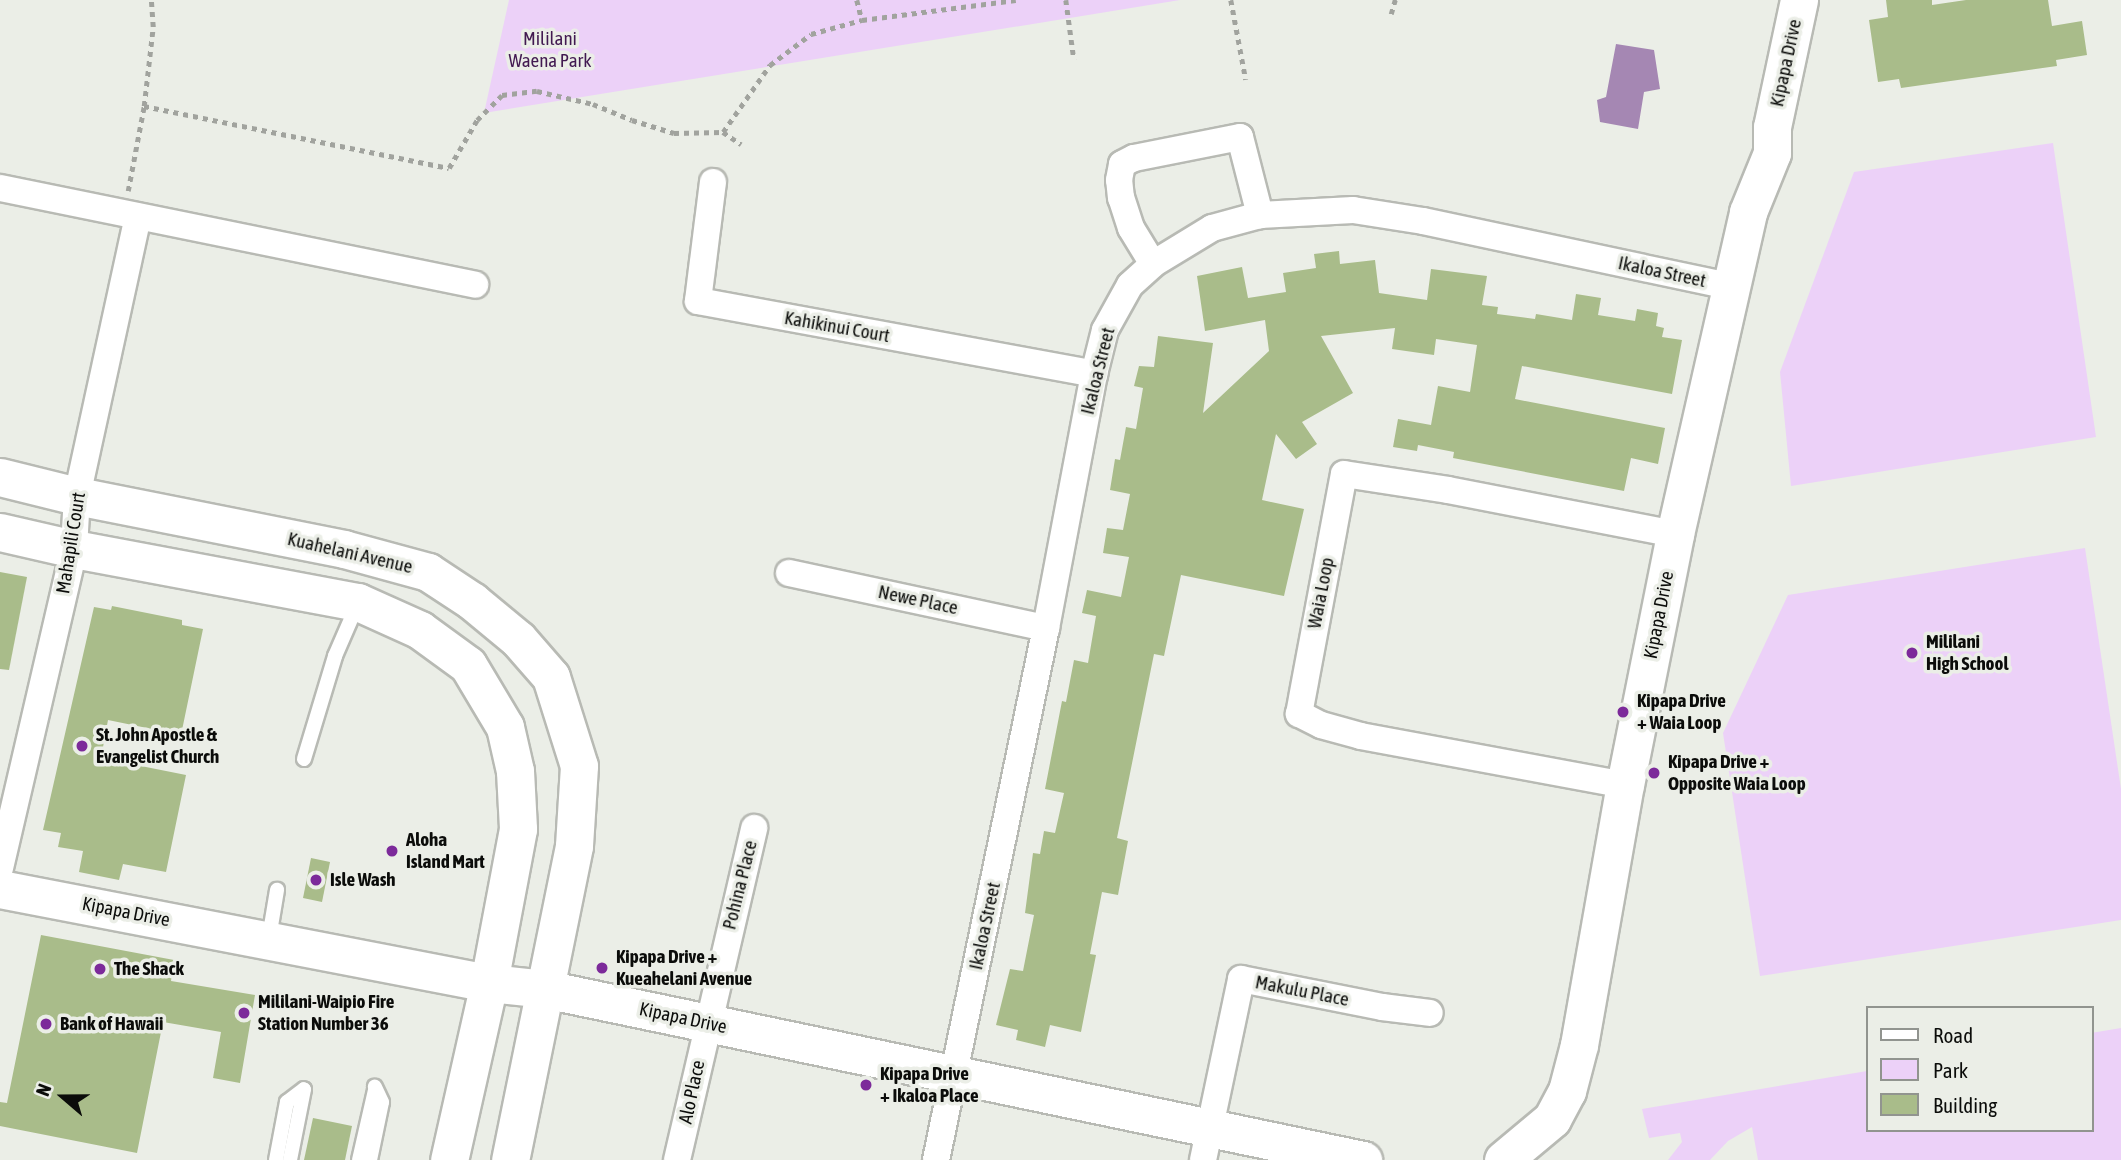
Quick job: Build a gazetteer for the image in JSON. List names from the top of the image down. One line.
{"streets":{"street":["Kipapa Drive","Ikaloa Street","Kahikinui Court","Mahapili Court","Kuahelani Avenue","Waia Loop","Newe Place","Pohina Place","Makulu Place","Alo Place"]},"crossings":[["Kipapa Drive","Ikaloa Street"],["Kipapa Drive","Kuahelani Avenue"],["Kipapa Drive","Waia Loop"],["Kipapa Drive","Pohina Place"],["Kipapa Drive","Makulu Place"],["Kipapa Drive","Alo Place"],["Ikaloa Street","Kahikinui Court"],["Ikaloa Street","Newe Place"],["Mahapili Court","Kuahelani Avenue"],["Pohina Place","Alo Place"]],"parks":["Mililani Waena Park"],"places":["Mililani High School","Kipapa Drive + Waia Loop","St. John Apostle & Evangelist Church","Kipapa Drive + Opposite Waia Loop","Aloha Island Mart","Isle Wash","Kipapa Drive + Kueahelani Avenue","The Shack","Mililani-Waipio Fire Station Number 36","Bank of Hawaii","Kipapa Drive + Ikaloa Place"],"legend":["Road","Park","Building"],"north":"left"}
